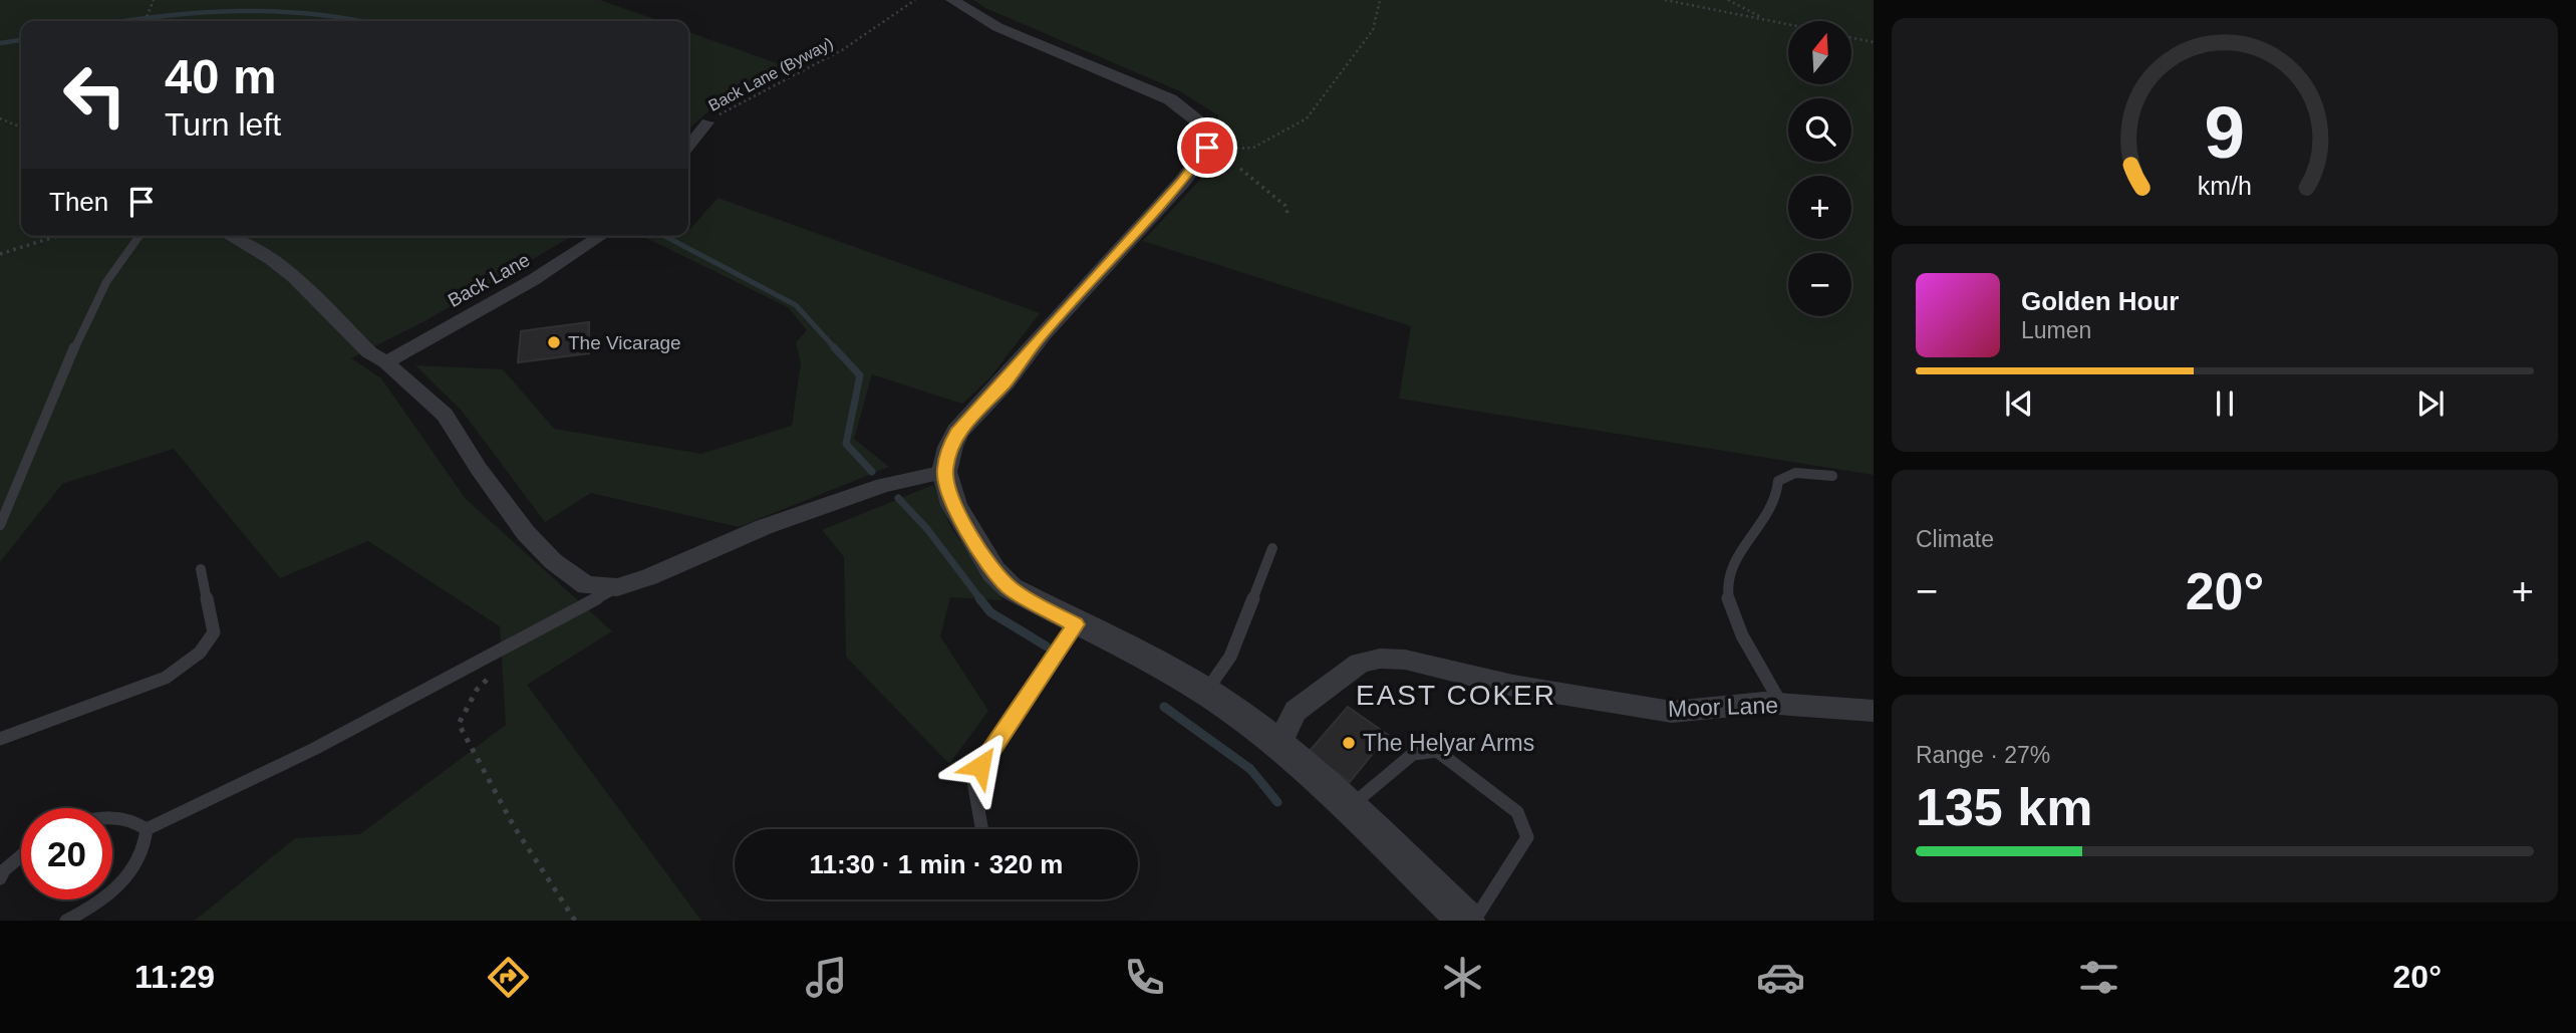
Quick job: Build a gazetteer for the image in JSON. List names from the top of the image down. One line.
{"streets":{"street":["Back Lane","Moor Lane"],"path":["Back Lane (Byway)"]},"districts":["EAST COKER"],"places":["The Vicarage","The Helyar Arms"],"north":"top","page":{"map_buttons":["+","−"],"turn":["40 m","Turn left"],"then":"Then","song":["Golden Hour","Lumen"],"tile":["Climate",["Range · 27%","135 km"]],"heat":["−","20°","+"],"limit":"20","trip":"11:30 · 1 min · 320 m","tabs":["11:29","20°"],"gauge":["9","km/h"]}}
